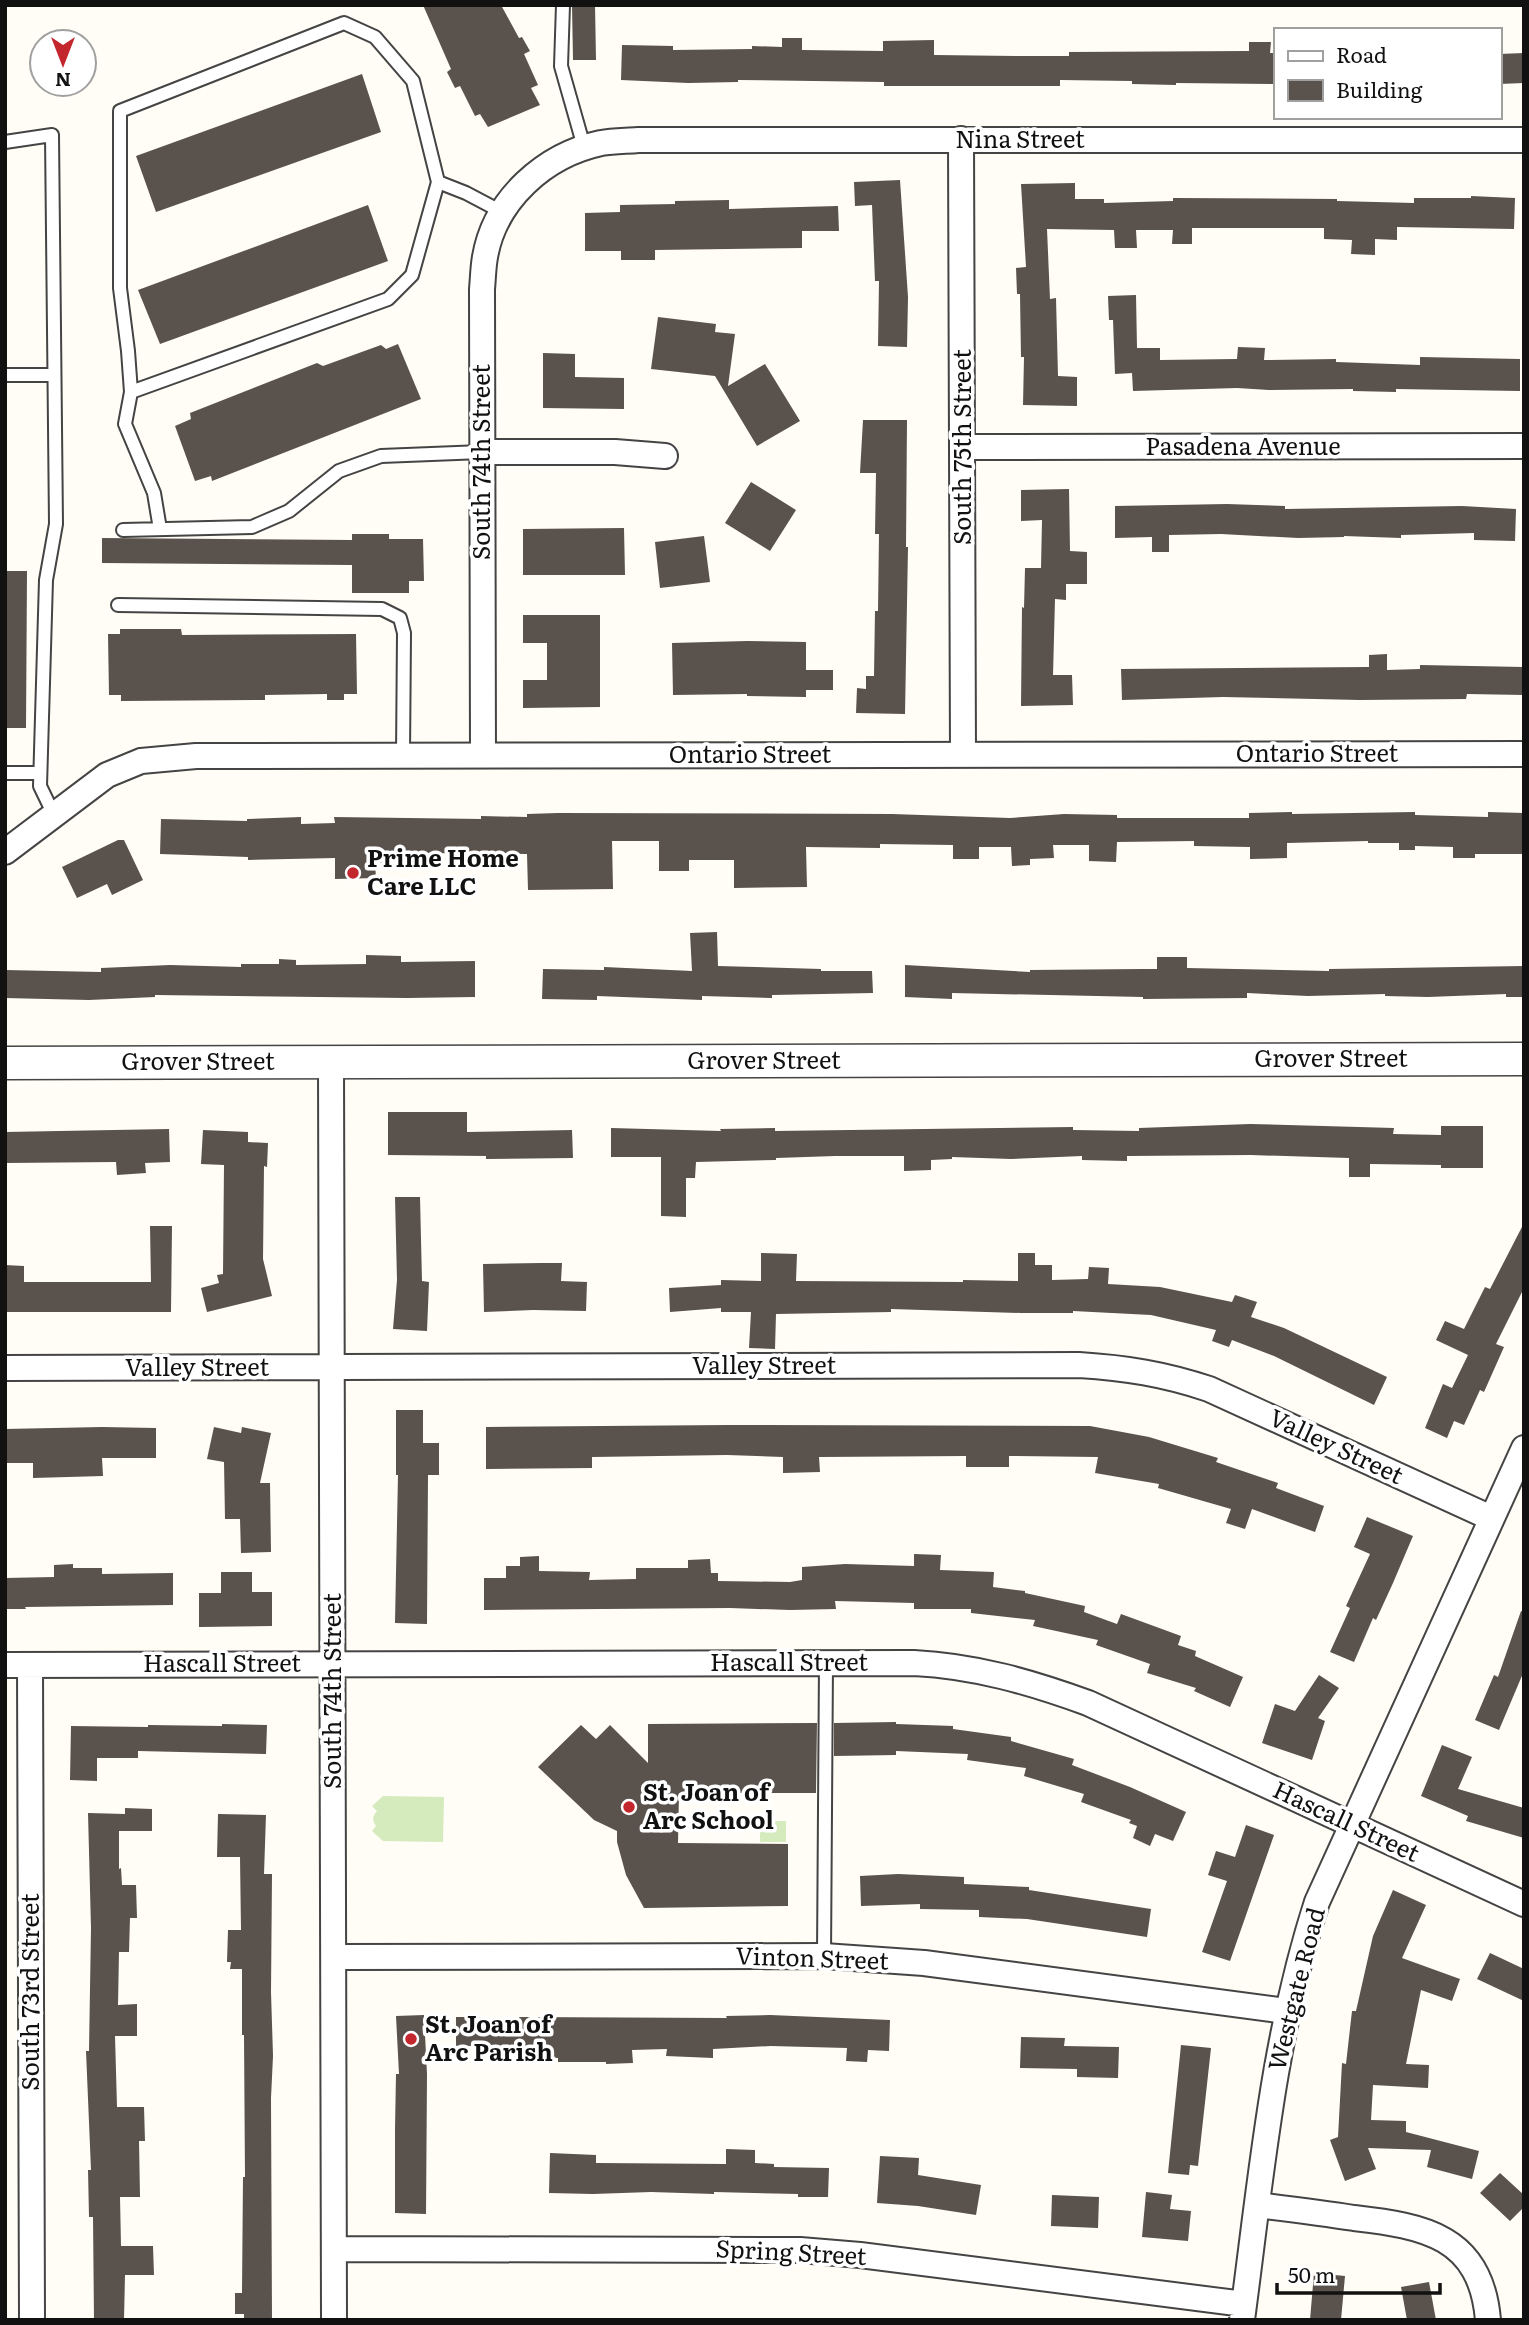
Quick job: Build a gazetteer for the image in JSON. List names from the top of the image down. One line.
{"streets":{"street":["Nina Street","South 75th Street","Pasadena Avenue","South 74th Street","Ontario Street","Grover Street","Valley Street","Hascall Street","Vinton Street","Westgate Road","South 73rd Street","Spring Street"]},"crossings":[["Nina Street","South 75th Street"],["Nina Street","South 74th Street"],["South 75th Street","Pasadena Avenue"],["South 75th Street","Ontario Street"],["South 74th Street","Ontario Street"],["South 74th Street","Grover Street"],["South 74th Street","Valley Street"],["South 74th Street","Hascall Street"],["South 74th Street","Vinton Street"],["South 74th Street","Spring Street"],["Valley Street","Westgate Road"],["Hascall Street","Westgate Road"],["Hascall Street","South 73rd Street"],["Vinton Street","Westgate Road"],["Westgate Road","Spring Street"]],"places":["Prime Home Care LLC","St. Joan of Arc School","St. Joan of Arc Parish"],"legend":["Road","Building"],"scale_bar":"50 m","north":"bottom"}
